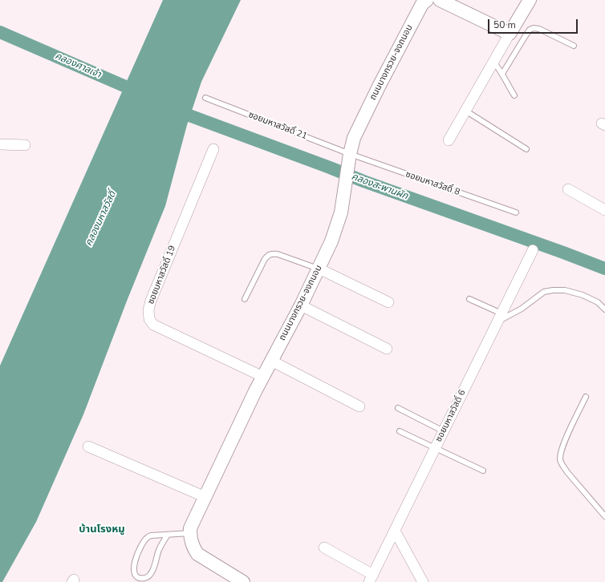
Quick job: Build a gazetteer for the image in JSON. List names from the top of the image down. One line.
{"streets":{"street":["ถนนบางกรวย-จงถนอม","ซอยมหาสวัสดิ์ 19","ซอยมหาสวัสดิ์ 6"],"lane":["ซอยมหาสวัสดิ์ 21","ซอยมหาสวัสดิ์ 8"]},"crossings":[["ถนนบางกรวย-จงถนอม","ซอยมหาสวัสดิ์ 21"],["ถนนบางกรวย-จงถนอม","ซอยมหาสวัสดิ์ 8"],["ถนนบางกรวย-จงถนอม","ซอยมหาสวัสดิ์ 19"],["ซอยมหาสวัสดิ์ 21","ซอยมหาสวัสดิ์ 8"]],"districts":["บ้านโรงหมู"],"water":["คลองศาลเจ้า","คลองสะพานผัก","คลองมหาสวัสดิ์"],"scale_bar":"50 m"}
